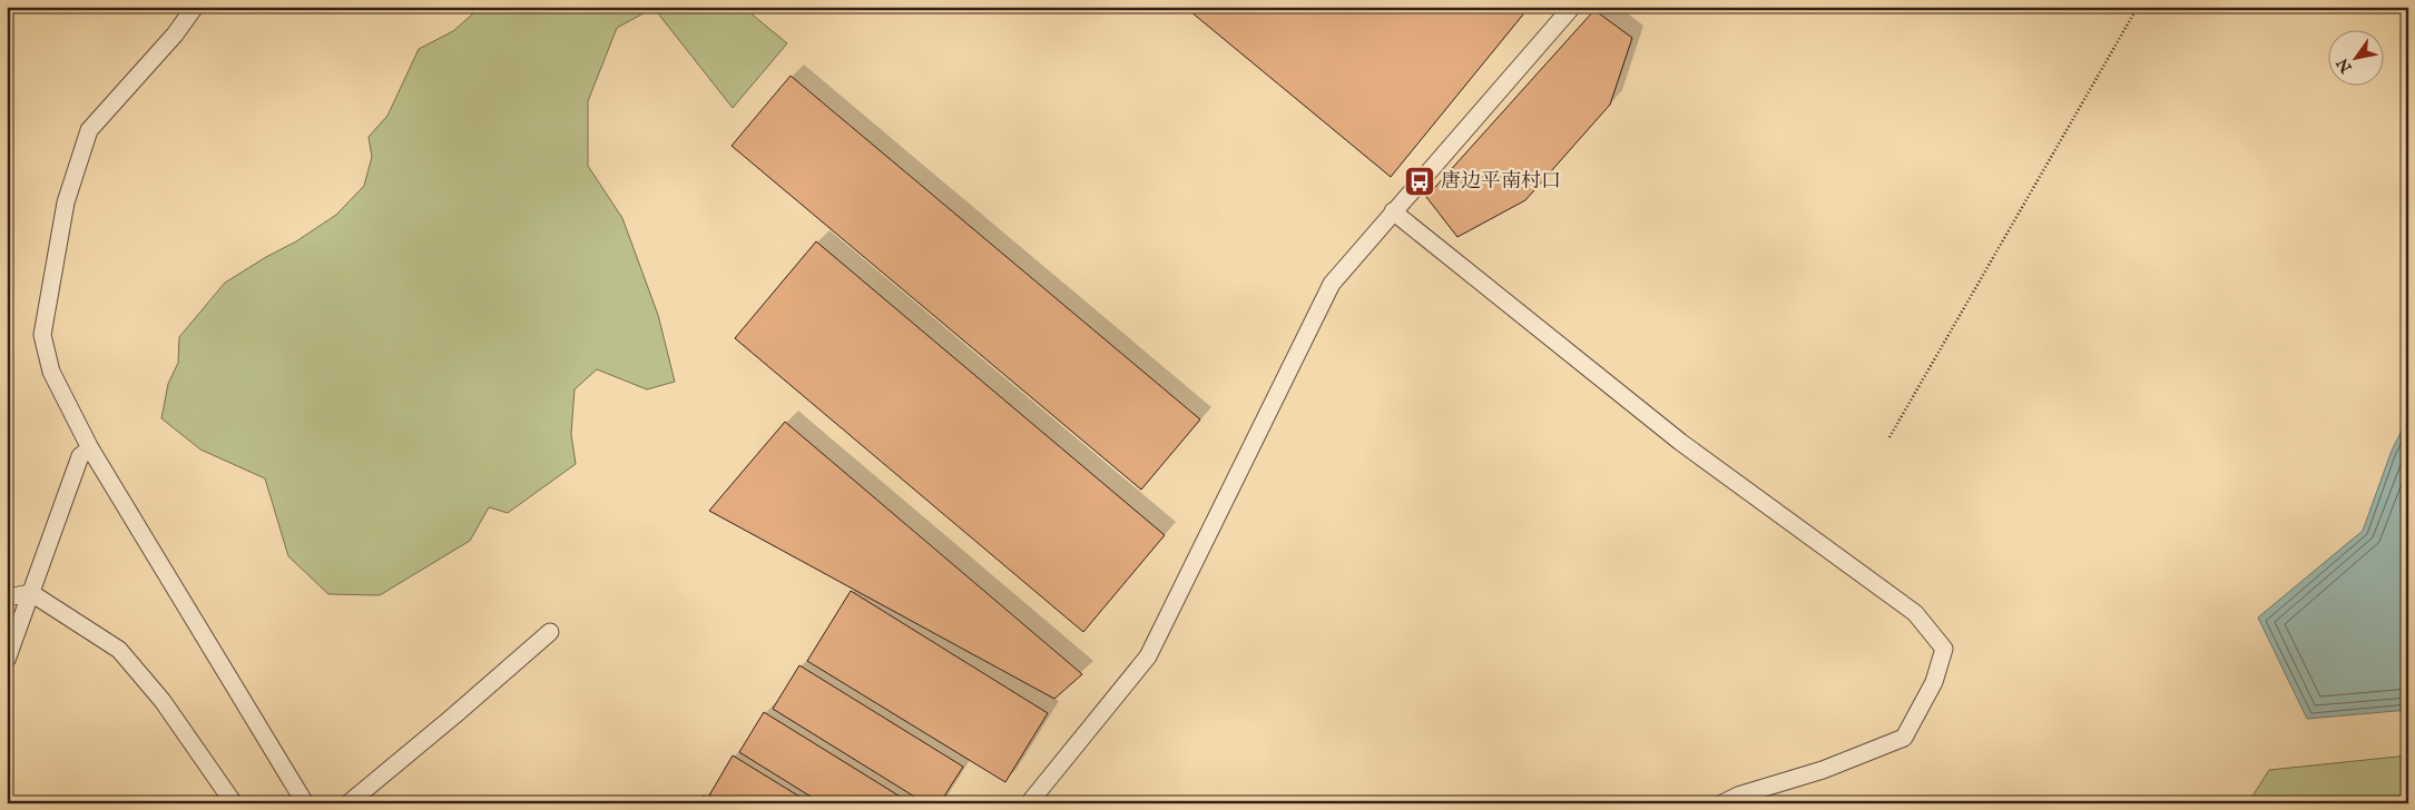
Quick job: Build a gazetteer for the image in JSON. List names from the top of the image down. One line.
{"places":{"bus stop":["唐边平南村口"]},"north":"bottom left"}
